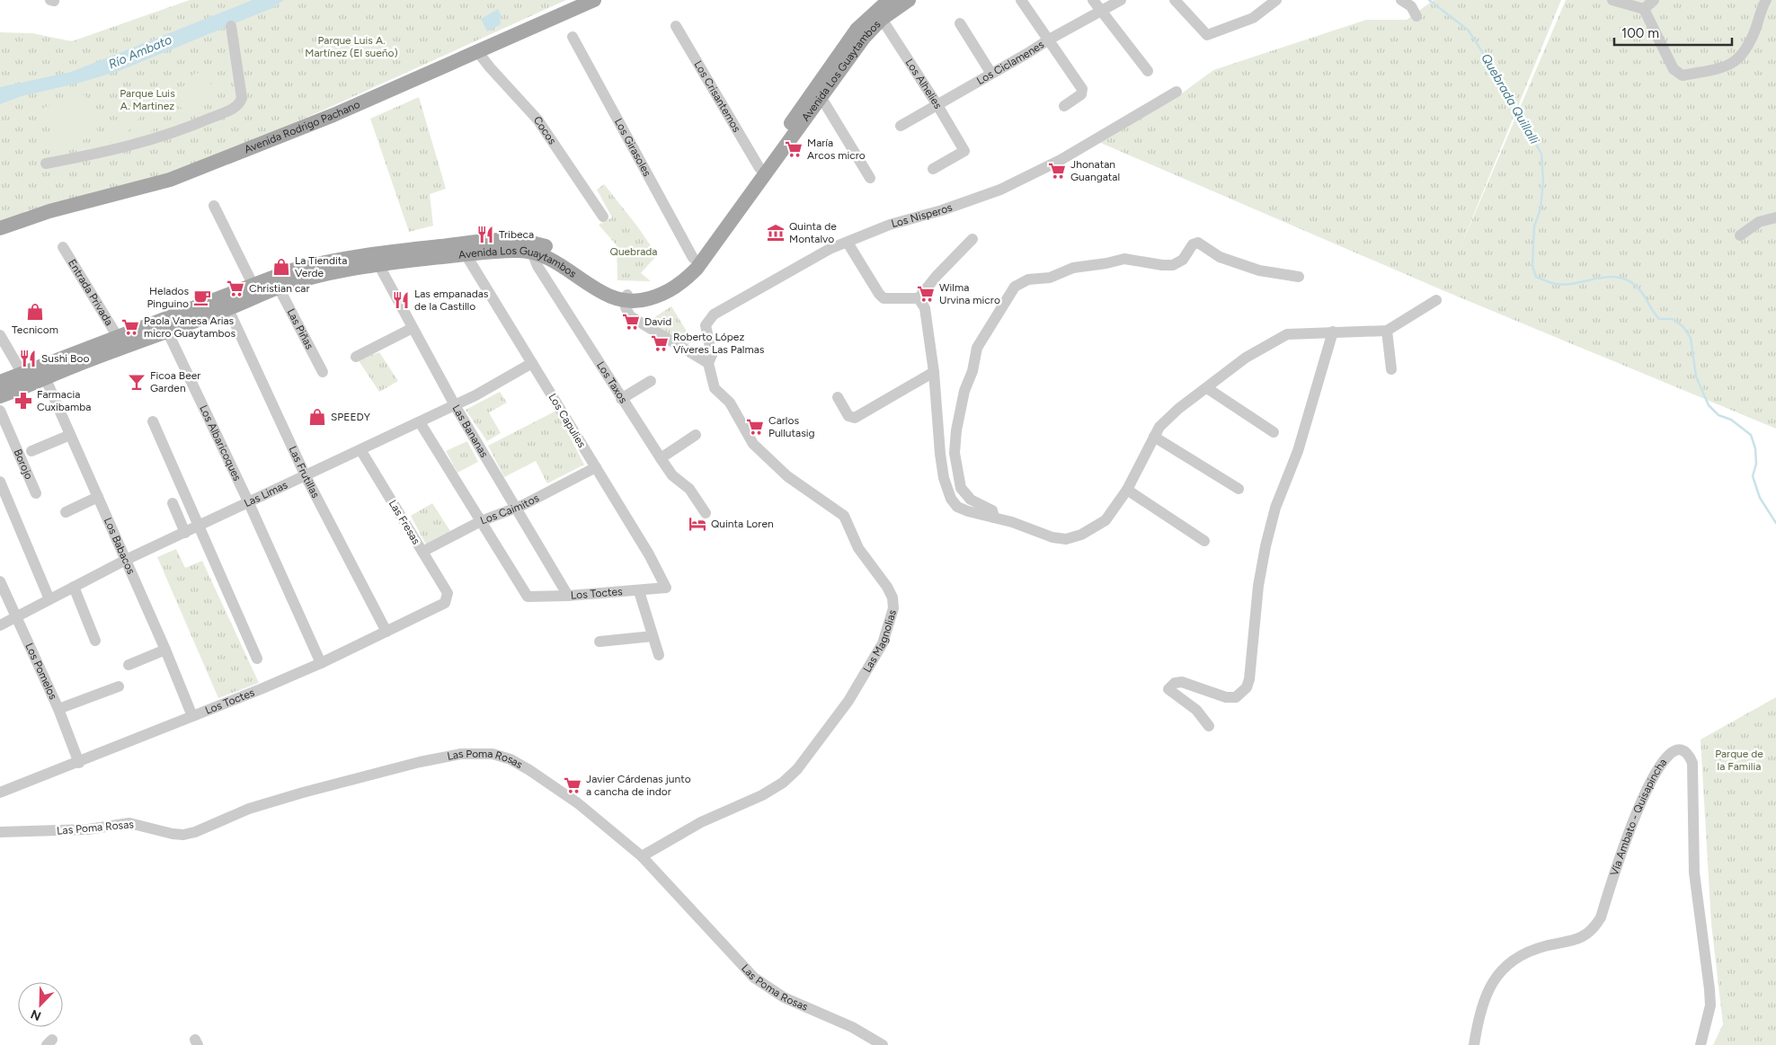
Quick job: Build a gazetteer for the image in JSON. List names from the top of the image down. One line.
{"streets":{"main road":["Avenida Los Guaytambos","Avenida Rodrigo Pachano"],"street":["Los Ciclamenes","Los Alhelies","Los Crisantemos","Cocos","Los Girasoles","Los Nisperos","Entrada Privada","Las Piñas","Los Taxos","Los Capulies","Las Bananas","Los Albaricoques","Borojo","Las Frutillas","Las Limas","Los Caimitos","Las Fresas","Los Babacos","Los Toctes","Las Magnolias","Los Pomelos","Las Poma Rosas","Vía Ambato - Quisapincha"]},"crossings":[["Los Ciclamenes","Los Alhelies"],["Avenida Los Guaytambos","Los Alhelies"],["Avenida Los Guaytambos","Los Crisantemos"],["Avenida Los Guaytambos","Los Girasoles"],["Avenida Los Guaytambos","Entrada Privada"],["Avenida Los Guaytambos","Las Piñas"],["Avenida Los Guaytambos","Los Taxos"],["Avenida Los Guaytambos","Los Capulies"],["Avenida Los Guaytambos","Las Bananas"],["Avenida Los Guaytambos","Los Albaricoques"],["Avenida Los Guaytambos","Las Frutillas"],["Avenida Los Guaytambos","Los Babacos"],["Avenida Rodrigo Pachano","Cocos"],["Los Nisperos","Las Magnolias"],["Los Capulies","Las Limas"],["Los Capulies","Los Caimitos"],["Los Capulies","Los Toctes"],["Las Bananas","Las Limas"],["Las Bananas","Los Caimitos"],["Las Bananas","Los Toctes"],["Los Albaricoques","Las Limas"],["Los Albaricoques","Los Toctes"],["Las Frutillas","Las Limas"],["Las Frutillas","Los Toctes"],["Las Limas","Las Fresas"],["Las Limas","Los Babacos"],["Las Limas","Los Pomelos"],["Los Caimitos","Las Fresas"],["Los Caimitos","Los Toctes"],["Las Fresas","Los Toctes"],["Los Babacos","Los Toctes"],["Los Toctes","Los Pomelos"],["Las Magnolias","Las Poma Rosas"]],"water":["Río Ambato","Quebrada Quillalli"],"parks":["Parque Luis A. Martínez (El sueño)","Parque Luis A. Martinez","Quebrada","Parque de la Familia"],"places":{"supermarket":["María Arcos micro","Jhonatan Guangatal","Christian car","Wilma Urvina micro","David","Paola Vanesa Arias micro Guaytambos","Roberto López Víveres Las Palmas","Carlos Pullutasig","Javier Cárdenas junto a cancha de indor"],"museum":["Quinta de Montalvo"],"restaurant":["Tribeca","Las empanadas de la Castillo","Sushi Boo"],"shop":["La Tiendita Verde","Tecnicom","SPEEDY"],"cafe":["Helados Pinguino"],"bar":["Ficoa Beer Garden"],"pharmacy":["Farmacia Cuxibamba"],"hotel":["Quinta Loren"]},"scale_bar":"100 m","north":"bottom left"}
